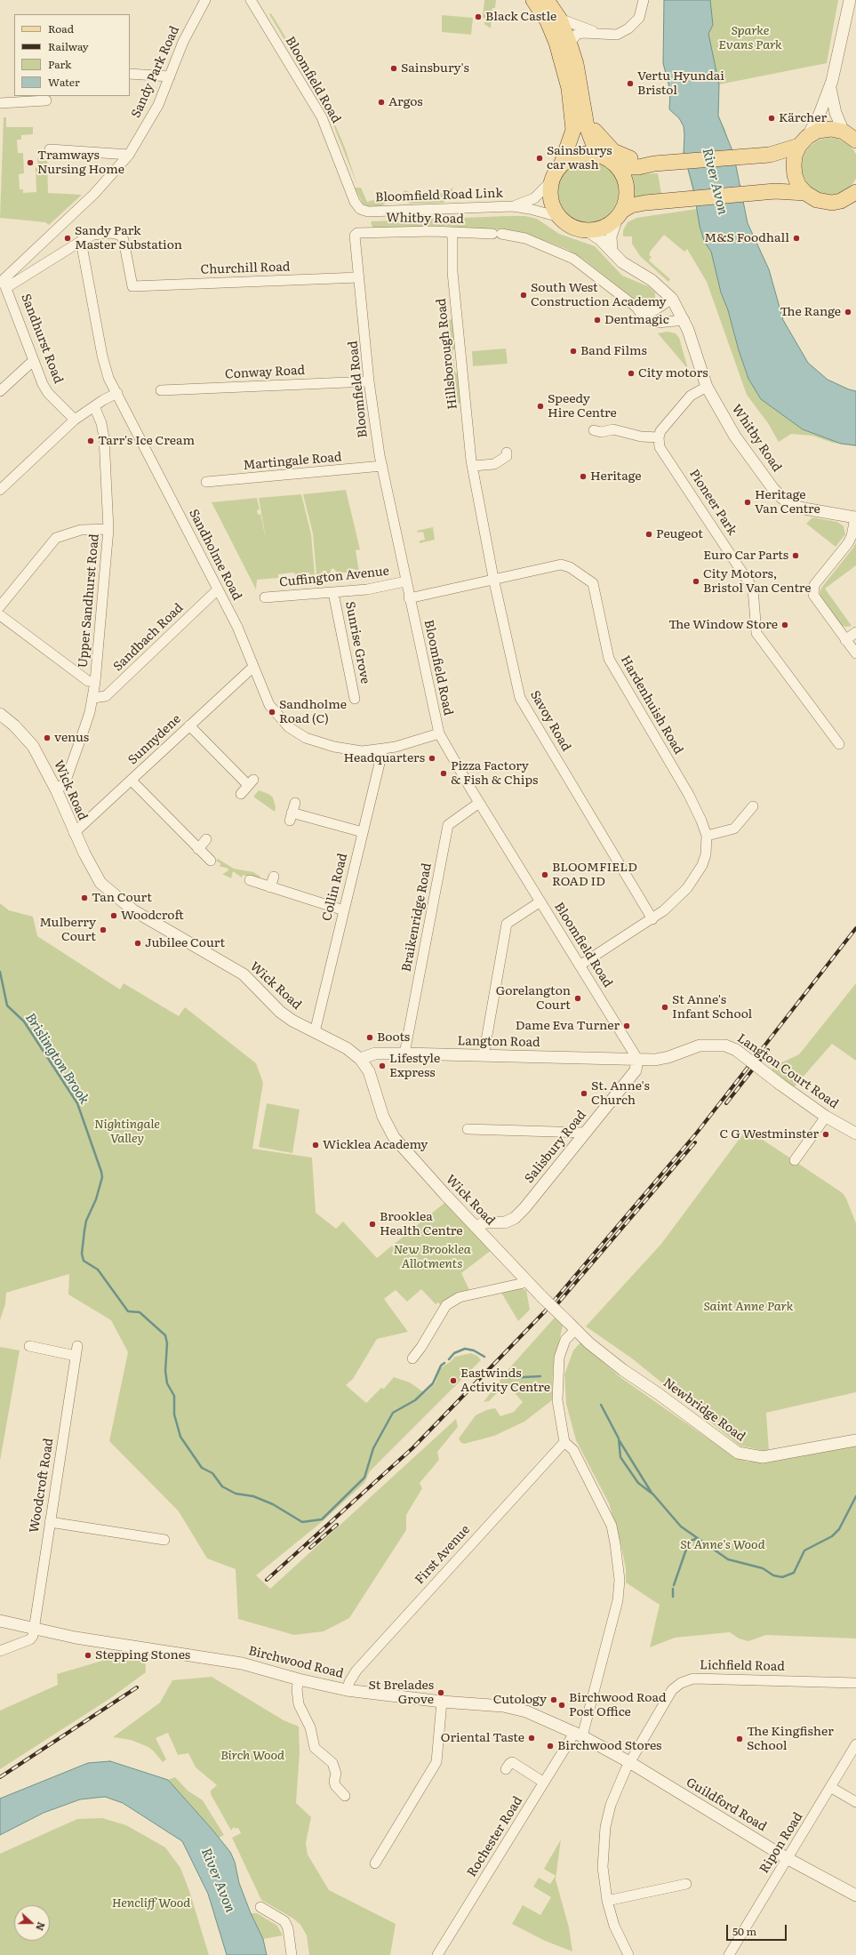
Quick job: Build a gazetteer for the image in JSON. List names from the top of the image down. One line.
{"streets":{"street":["Sandy Park Road","Bloomfield Road","Bloomfield Road Link","Whitby Road","Churchill Road","Sandhurst Road","Hillsborough Road","Conway Road","Martingale Road","Pioneer Park","Sandholme Road","Cuffington Avenue","Upper Sandhurst Road","Sandbach Road","Sunrise Grove","Hardenhuish Road","Savoy Road","Sunnydene","Wick Road","Collin Road","Braikenridge Road","Langton Road","Langton Court Road","Salisbury Road","Newbridge Road","Woodcroft Road","First Avenue","Birchwood Road","Lichfield Road","Guildford Road","Rochester Road","Ripon Road"]},"crossings":[["Sandy Park Road","Sandhurst Road"],["Bloomfield Road","Bloomfield Road Link"],["Bloomfield Road","Whitby Road"],["Bloomfield Road","Churchill Road"],["Bloomfield Road","Conway Road"],["Bloomfield Road","Martingale Road"],["Bloomfield Road","Sandholme Road"],["Bloomfield Road","Cuffington Avenue"],["Bloomfield Road","Hardenhuish Road"],["Bloomfield Road","Braikenridge Road"],["Bloomfield Road","Langton Road"],["Bloomfield Road","Langton Court Road"],["Bloomfield Road","Salisbury Road"],["Bloomfield Road Link","Whitby Road"],["Whitby Road","Hillsborough Road"],["Churchill Road","Sandholme Road"],["Hillsborough Road","Savoy Road"],["Sandholme Road","Sandbach Road"],["Sandholme Road","Sunnydene"],["Sandholme Road","Collin Road"],["Cuffington Avenue","Sunrise Grove"],["Upper Sandhurst Road","Sandbach Road"],["Upper Sandhurst Road","Wick Road"],["Hardenhuish Road","Savoy Road"],["Sunnydene","Wick Road"],["Wick Road","Collin Road"],["Wick Road","Langton Road"],["Wick Road","Salisbury Road"],["Wick Road","Newbridge Road"],["Braikenridge Road","Langton Road"],["Langton Road","Langton Court Road"],["Langton Road","Salisbury Road"],["Langton Court Road","Salisbury Road"],["Woodcroft Road","Birchwood Road"],["First Avenue","Birchwood Road"],["First Avenue","Rochester Road"],["Birchwood Road","Guildford Road"],["Birchwood Road","Rochester Road"],["Lichfield Road","Guildford Road"],["Guildford Road","Rochester Road"],["Guildford Road","Ripon Road"]],"water":["River Avon","Brislington Brook"],"parks":["Sparke Evans Park","Nightingale Valley","New Brooklea Allotments","Saint Anne Park","St Anne's Wood","Birch Wood","Hencliff Wood"],"places":["Black Castle","Sainsbury's","Vertu Hyundai Bristol","Argos","Kärcher","Sainsburys car wash","Tramways Nursing Home","Sandy Park Master Substation","M&S Foodhall","South West Construction Academy","The Range","Dentmagic","Band Films","City motors","Speedy Hire Centre","Tarr's Ice Cream","Heritage","Heritage Van Centre","Peugeot","Euro Car Parts","City Motors, Bristol Van Centre","The Window Store","Sandholme Road (C)","venus","Headquarters","Pizza Factory & Fish & Chips","BLOOMFIELD ROAD ID","Tan Court","Woodcroft","Mulberry Court","Jubilee Court","Gorelangton Court","St Anne's Infant School","Dame Eva Turner","Boots","Lifestyle Express","St. Anne's Church","C G Westminster","Wicklea Academy","Brooklea Health Centre","Eastwinds Activity Centre","Stepping Stones","St Brelades Grove","Cutology","Birchwood Road Post Office","Oriental Taste","The Kingfisher School","Birchwood Stores"],"legend":["Road","Railway","Park","Water"],"scale_bar":"50 m","north":"right"}
